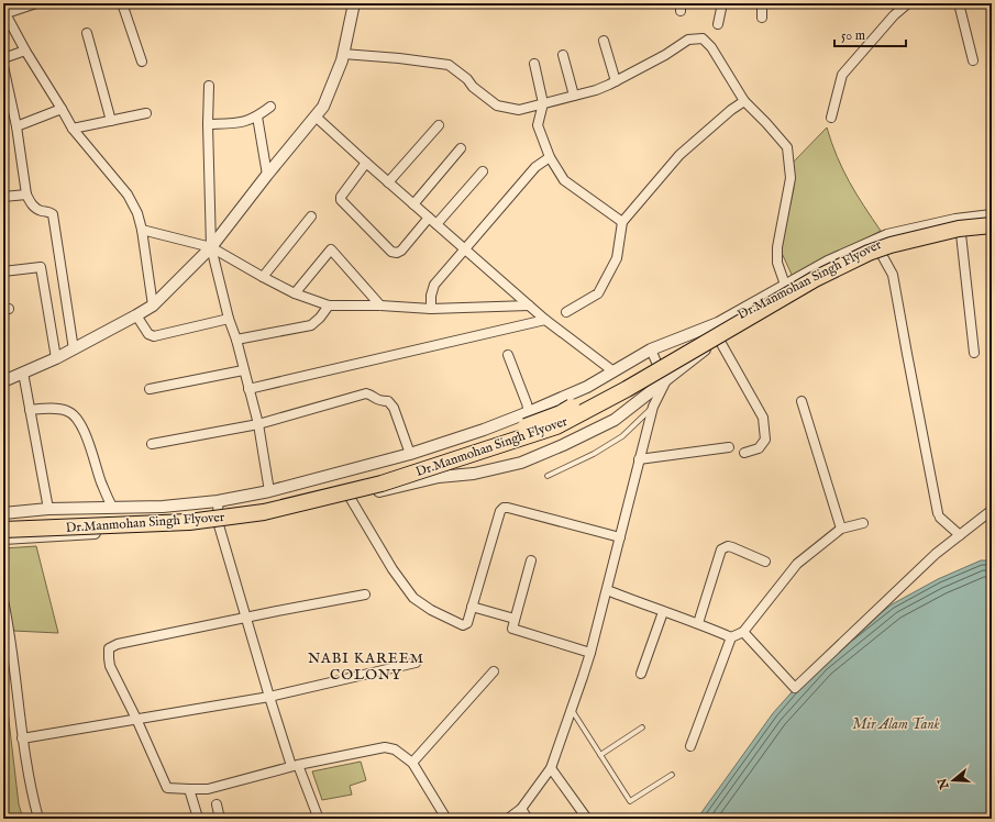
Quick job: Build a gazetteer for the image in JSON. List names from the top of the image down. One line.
{"streets":{"highway":["Dr.Manmohan Singh Flyover"]},"districts":["NABI KAREEM COLONY"],"water":["Mir Alam Tank"],"scale_bar":"50 m","north":"left"}
